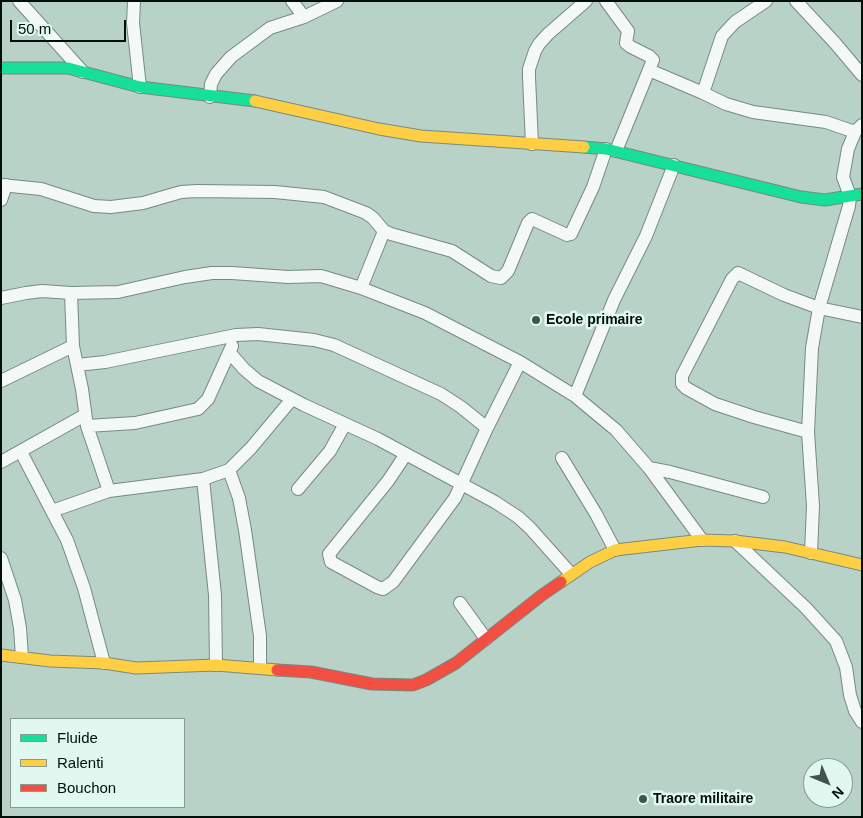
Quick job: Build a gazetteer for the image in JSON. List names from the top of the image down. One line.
{"places":["Ecole primaire","Traore militaire"],"legend":["Fluide","Ralenti","Bouchon"],"scale_bar":"50 m","north":"bottom right"}
